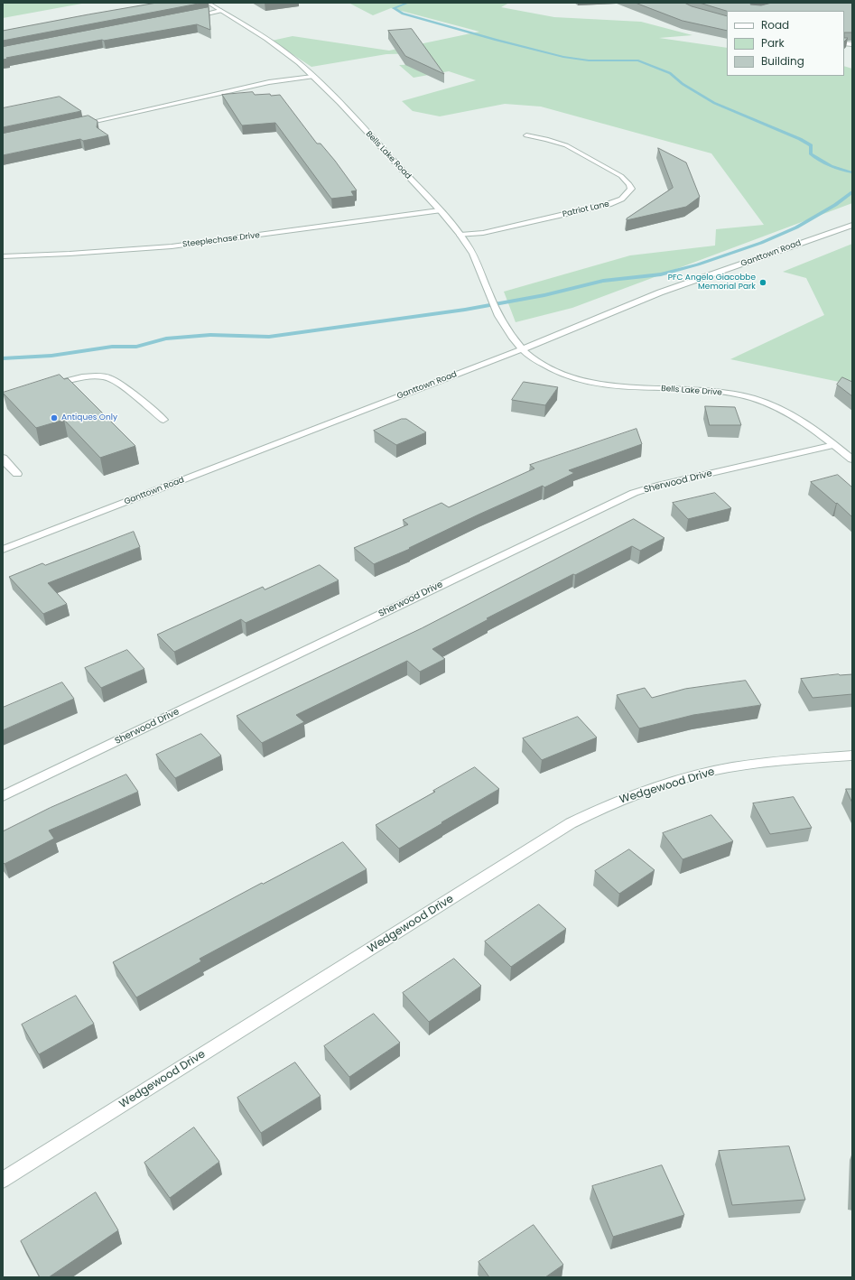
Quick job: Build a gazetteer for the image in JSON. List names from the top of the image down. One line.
{"streets":{"street":["Bells Lake Road","Patriot Lane","Steeplechase Drive","Ganttown Road","Bells Lake Drive","Sherwood Drive","Wedgewood Drive"]},"crossings":[["Bells Lake Road","Patriot Lane"],["Bells Lake Road","Steeplechase Drive"],["Bells Lake Road","Ganttown Road"],["Bells Lake Road","Bells Lake Drive"],["Ganttown Road","Bells Lake Drive"],["Bells Lake Drive","Sherwood Drive"]],"places":["PFC Angelo Giacobbe Memorial Park","Antiques Only"],"legend":["Road","Park","Building"]}
